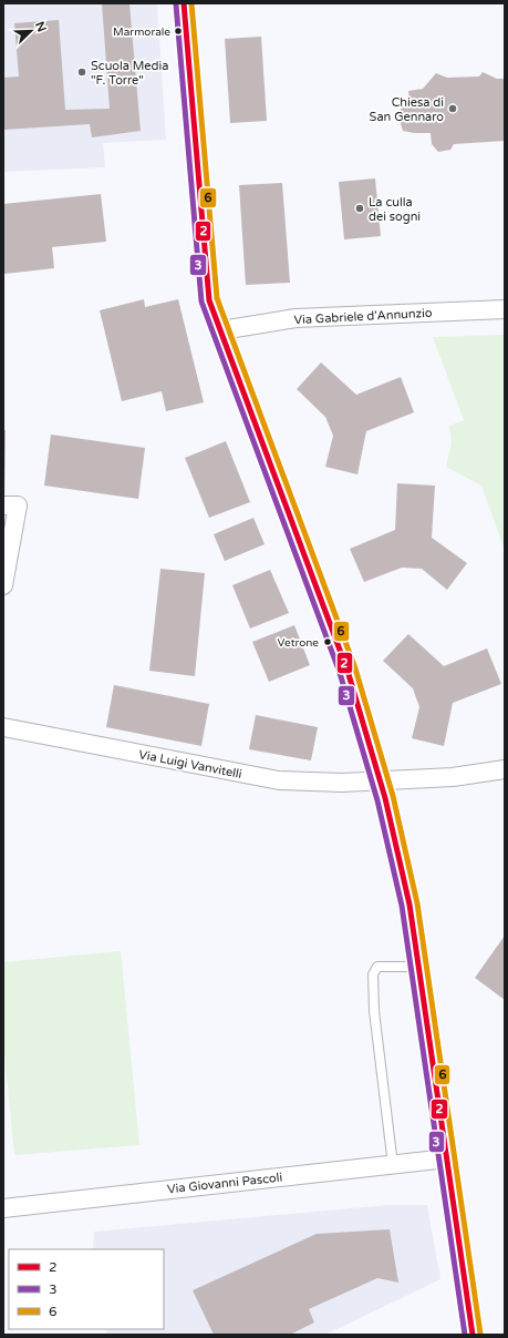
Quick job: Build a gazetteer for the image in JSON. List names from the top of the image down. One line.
{"streets":{"street":["Via Gabriele d'Annunzio","Via Luigi Vanvitelli","Via Giovanni Pascoli"]},"places":["Marmorale","Scuola Media \"F. Torre\"","Chiesa di San Gennaro","La culla dei sogni","Vetrone"],"lines":["transit line 2","transit line 6","transit line 3"],"legend":["2","3","6"],"north":"top right"}
